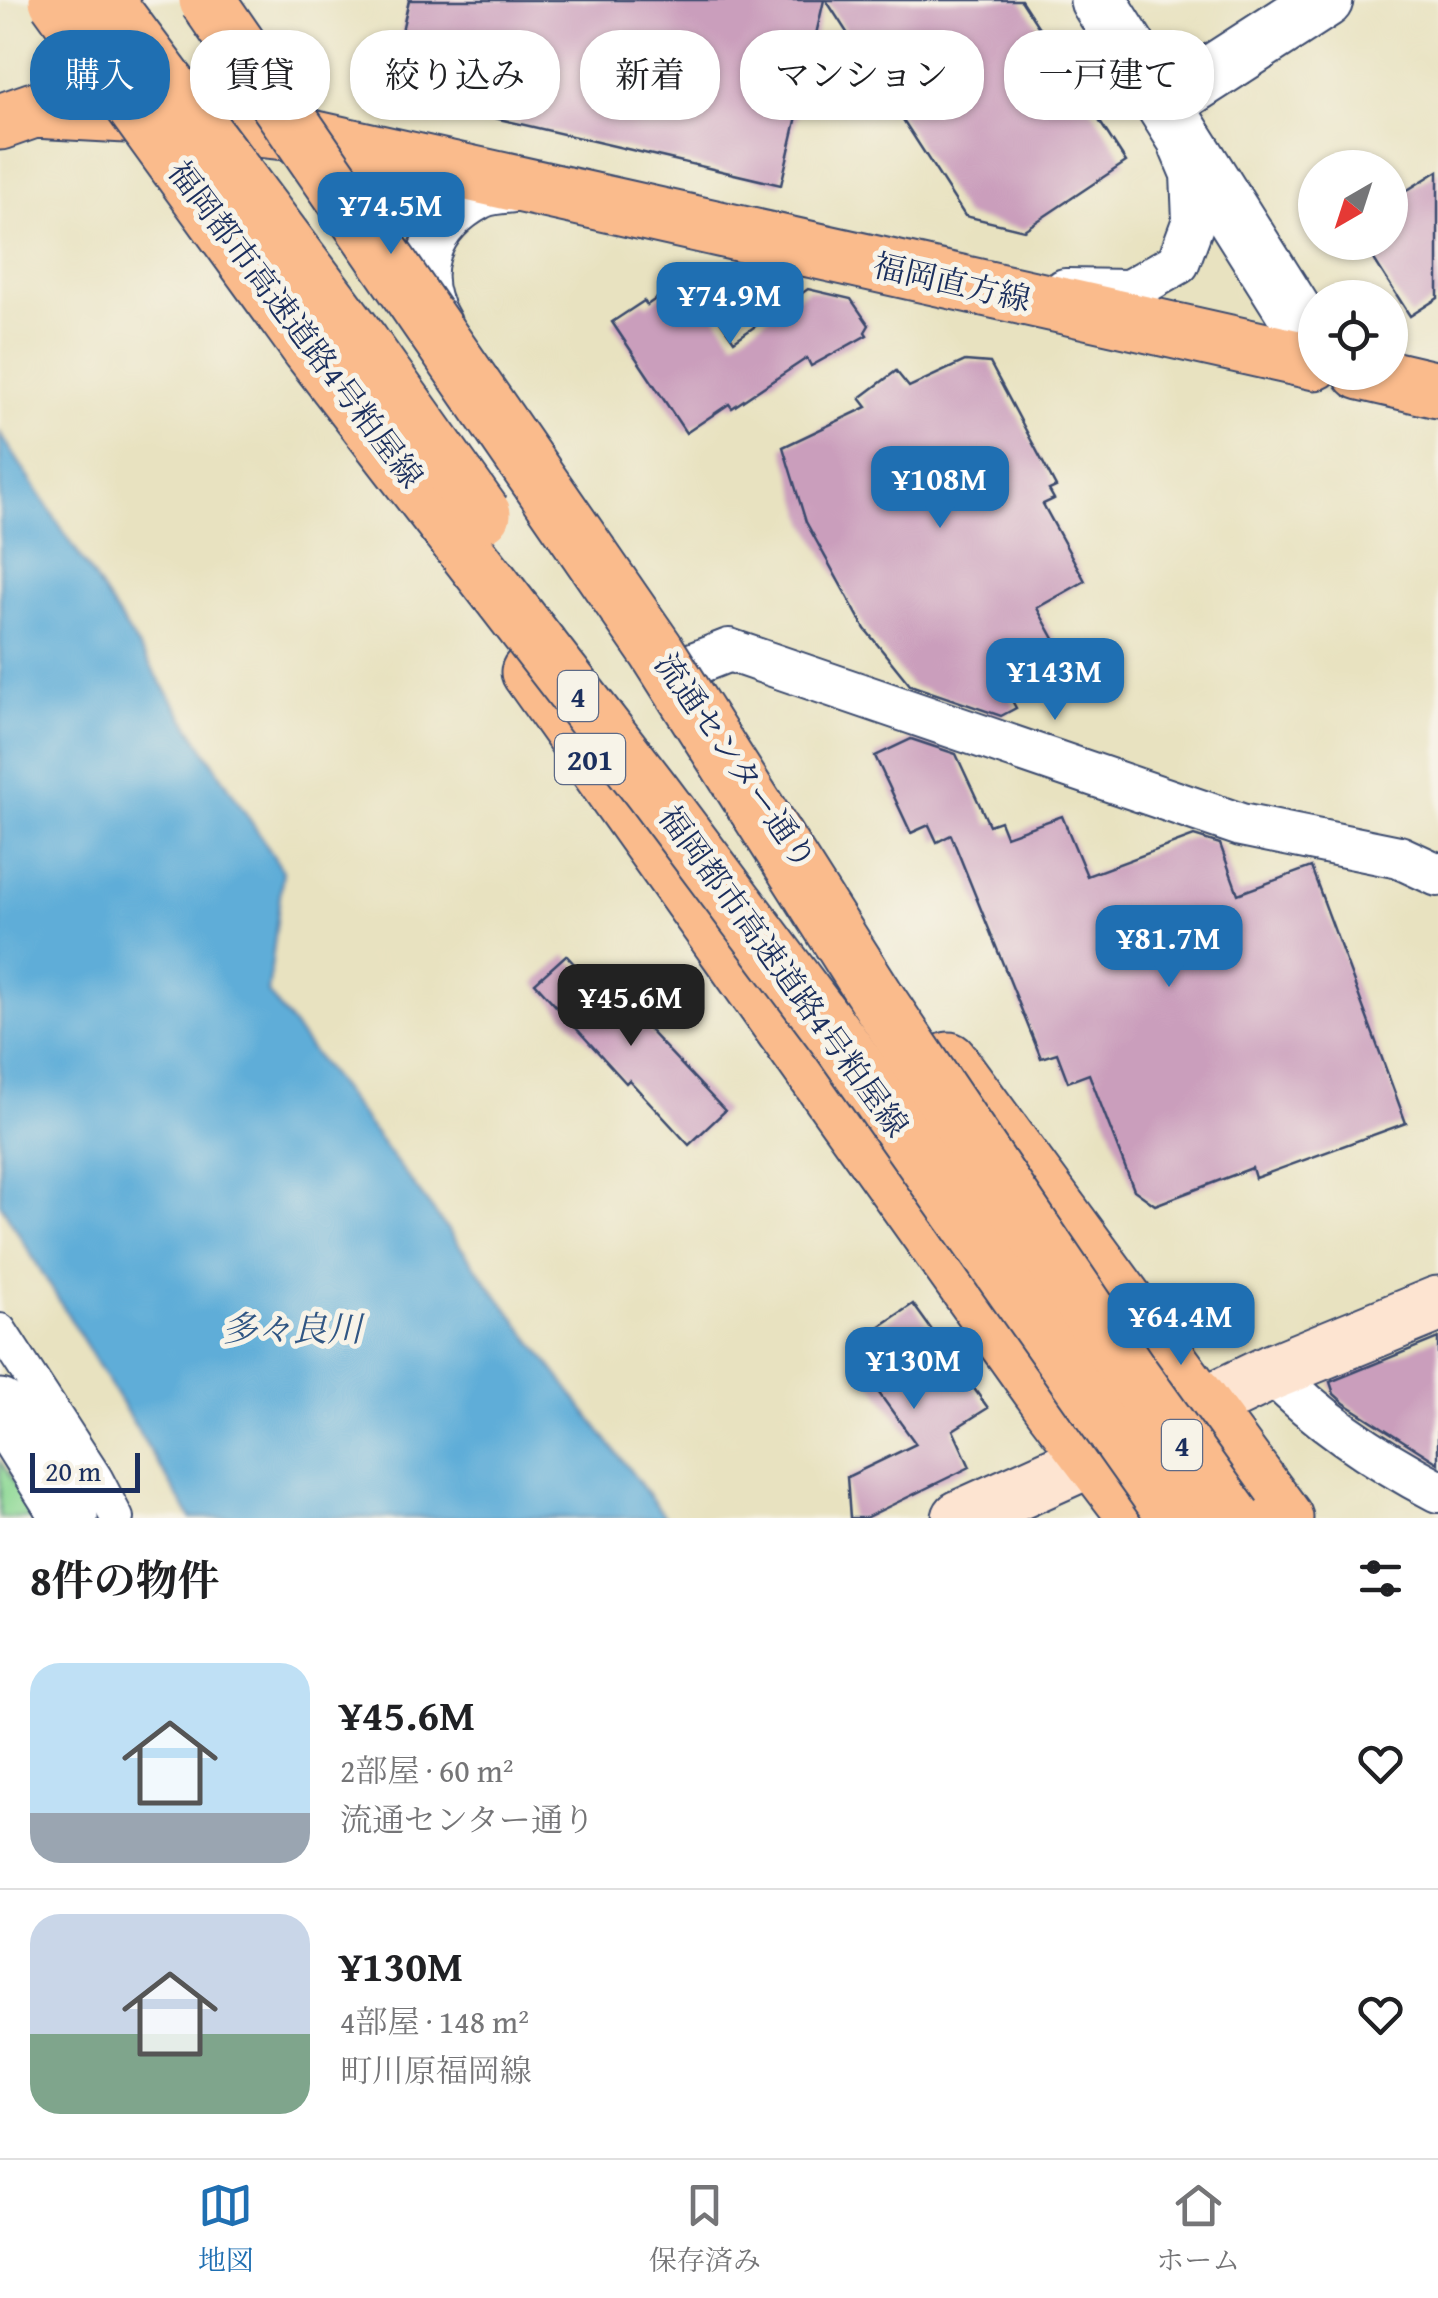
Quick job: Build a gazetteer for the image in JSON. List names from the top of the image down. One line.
{"streets":{"main road":["福岡直方線","福岡都市高速道路4号粕屋線","4","201","流通センター通り"]},"crossings":[["福岡直方線","流通センター通り"]],"water":["多々良川"],"scale_bar":"20 m","north":"bottom left","page":{"chip":["購入","賃貸","絞り込み","新着","マンション","一戸建て"],"price":["¥74.5M","¥74.9M","¥108M","¥143M","¥81.7M","¥45.6M","¥64.4M","¥130M"],"scale":"20 m","heading":"8件の物件","list":[{"name":"¥45.6M","note":"2部屋 · 60 m² · 流通センター通り"},{"name":"¥130M","note":"4部屋 · 148 m² · 町川原福岡線"}],"tabs":["地図","保存済み","ホーム"]}}
